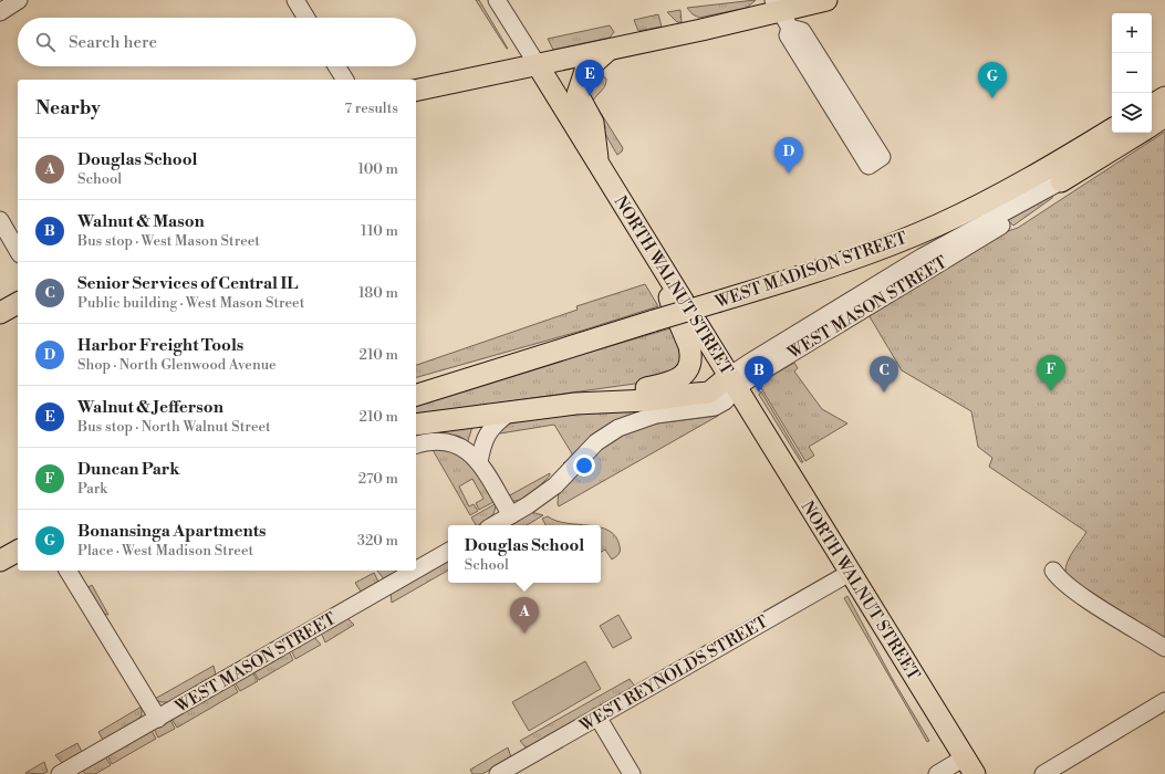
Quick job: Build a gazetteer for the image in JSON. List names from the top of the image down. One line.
{"streets":{"main road":["WEST MADISON STREET","NORTH WALNUT STREET"],"street":["WEST MASON STREET","WEST REYNOLDS STREET"]},"crossings":[["NORTH WALNUT STREET","WEST MASON STREET"],["NORTH WALNUT STREET","WEST REYNOLDS STREET"]],"page":{"map_buttons":["+","−"],"search":"Search here","pins":["E","G","D","F","B","C","A"],"heading":["Nearby","7 results"],"list":[{"mark":"A","name":"Douglas School","note":"School","value":"100 m"},{"mark":"B","name":"Walnut & Mason","note":"Bus stop · West Mason Street","value":"110 m"},{"mark":"C","name":"Senior Services of Central IL","note":"Public building · West Mason Street","value":"180 m"},{"mark":"D","name":"Harbor Freight Tools","note":"Shop · North Glenwood Avenue","value":"210 m"},{"mark":"E","name":"Walnut & Jefferson","note":"Bus stop · North Walnut Street","value":"210 m"},{"mark":"F","name":"Duncan Park","note":"Park","value":"270 m"},{"mark":"G","name":"Bonansinga Apartments","note":"Place · West Madison Street","value":"320 m"}],"popup":["Douglas School","School"]}}
